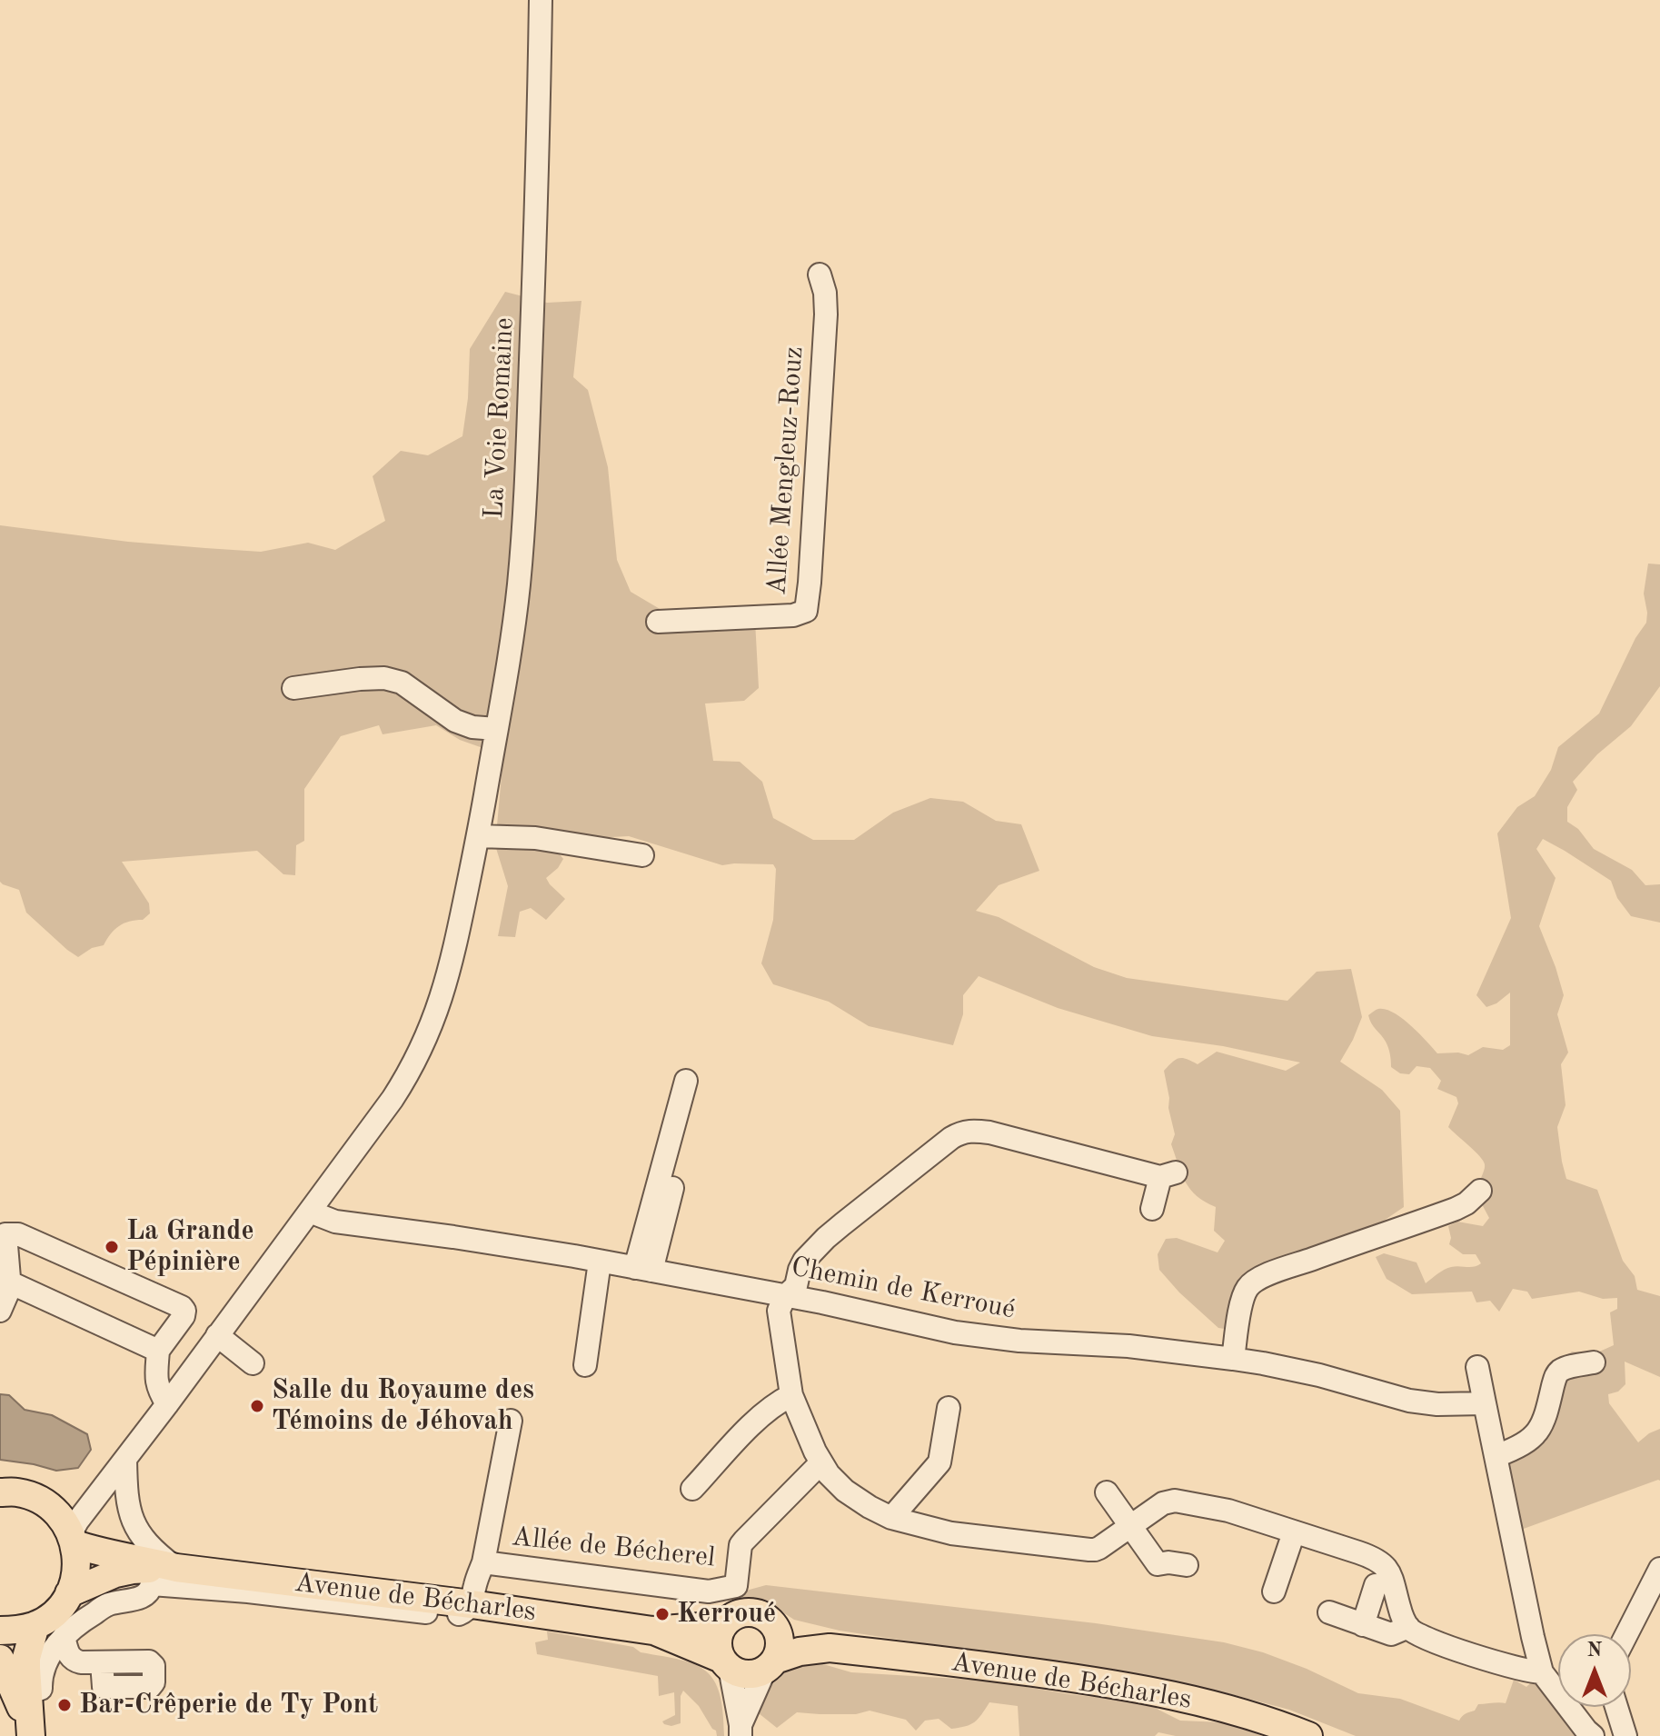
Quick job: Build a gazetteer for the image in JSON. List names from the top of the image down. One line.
{"streets":{"main road":["Avenue de Bécharles"],"street":["La Voie Romaine","Allée Mengleuz-Rouz","Chemin de Kerroué","Allée de Bécherel"]},"crossings":[["La Voie Romaine","Chemin de Kerroué"],["La Voie Romaine","Avenue de Bécharles"],["Allée de Bécherel","Avenue de Bécharles"]],"places":["La Grande Pépinière","Salle du Royaume des Témoins de Jéhovah","Kerroué","Bar-Crêperie de Ty Pont"],"north":"top"}
